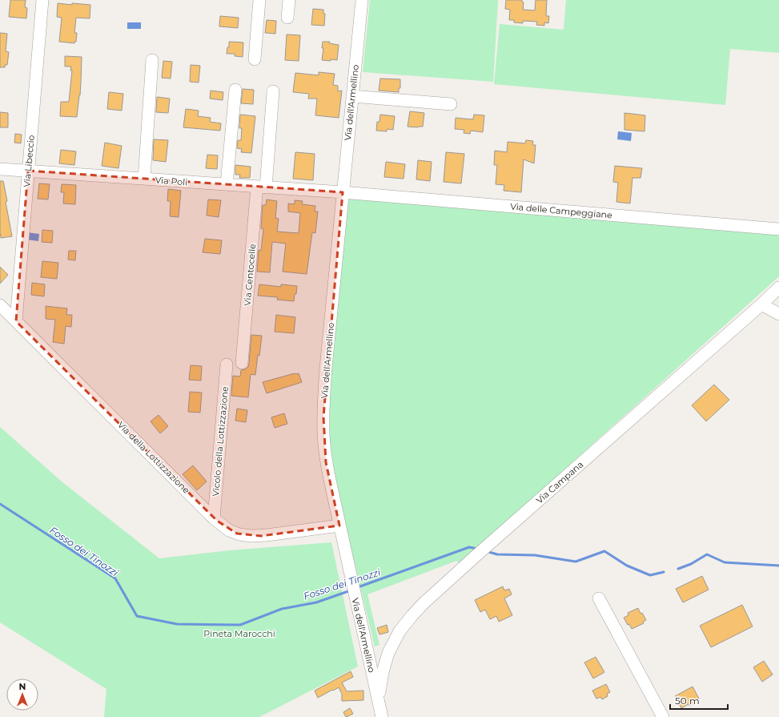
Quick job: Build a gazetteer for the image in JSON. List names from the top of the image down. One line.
{"streets":{"street":["Via dell'Armellino","Via Libeccio","Via Poli","Via delle Campeggiane","Via Centocelle","Vicolo della Lottizzazione","Via della Lottizzazione","Via Campana"]},"crossings":[["Via dell'Armellino","Via Poli"],["Via dell'Armellino","Via delle Campeggiane"],["Via dell'Armellino","Via della Lottizzazione"],["Via dell'Armellino","Via Campana"],["Via Libeccio","Via Poli"],["Via Libeccio","Via della Lottizzazione"],["Via Poli","Via delle Campeggiane"],["Via Poli","Via Centocelle"],["Vicolo della Lottizzazione","Via della Lottizzazione"]],"water":["Fosso dei Tinozzi"],"parks":["Pineta Marocchi"],"scale_bar":"50 m","north":"top"}
